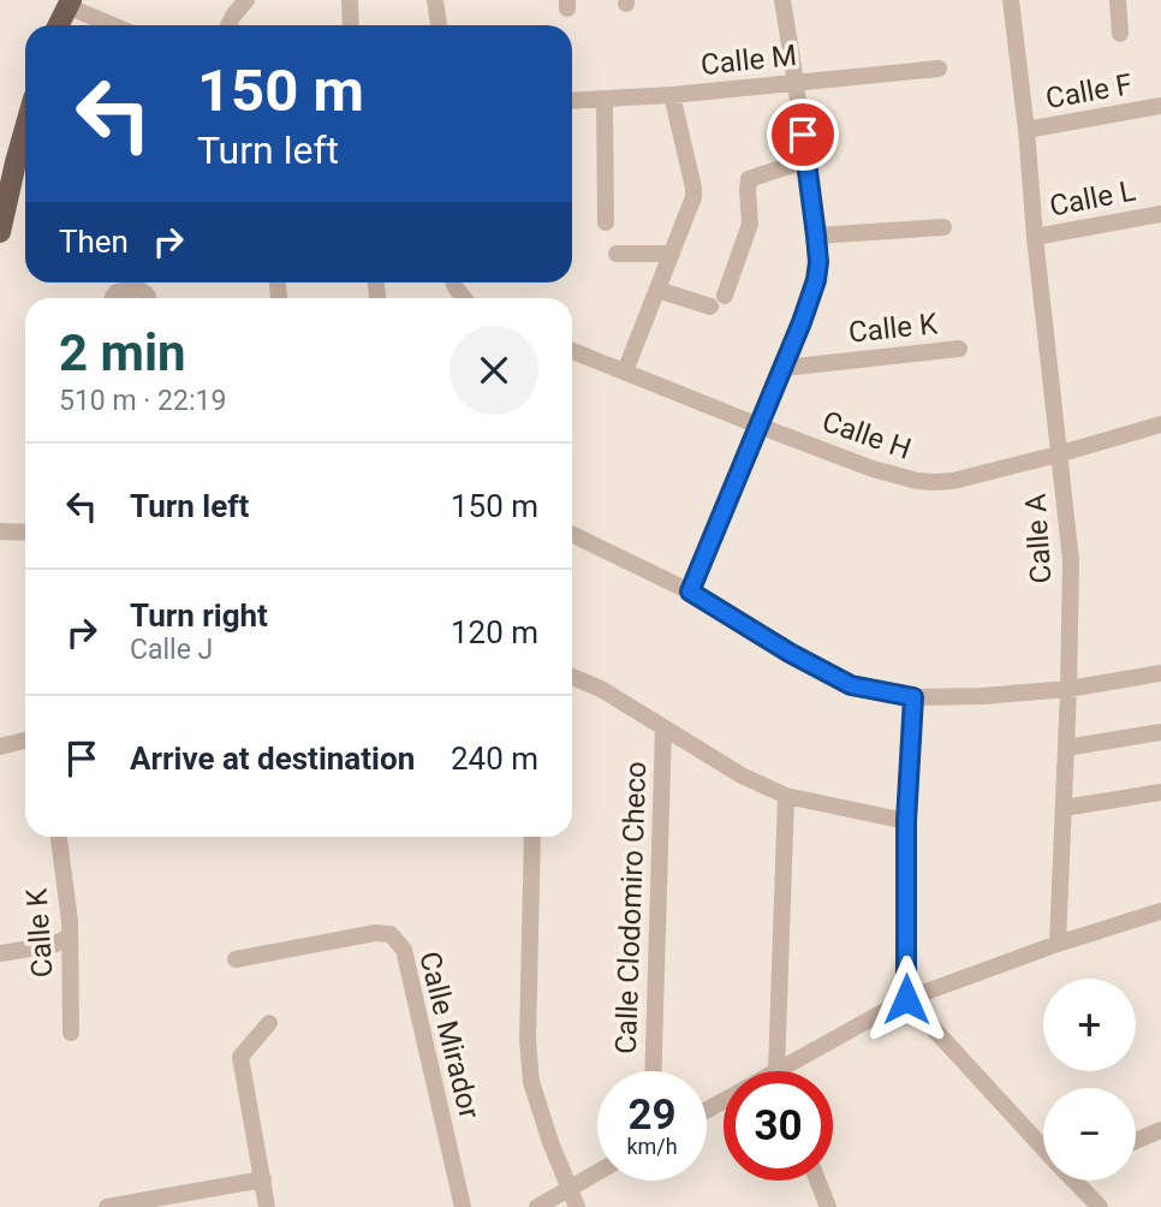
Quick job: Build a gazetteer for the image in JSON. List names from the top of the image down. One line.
{"streets":{"street":["Calle M","Calle F","Calle L","Calle K","Calle H","Calle A","Calle Clodomiro Checo","Calle Mirador"]},"crossings":[["Calle F","Calle A"],["Calle L","Calle A"],["Calle H","Calle A"]],"page":{"turn":["150 m","Turn left"],"then":"Then","heading":["2 min","510 m · 22:19"],"list":[{"name":"Turn left","value":"150 m"},{"name":"Turn right","note":"Calle J","value":"120 m"},{"name":"Arrive at destination","value":"240 m"}],"map_buttons":["+","−"],"speed":"29 km/h","limit":"30"}}
